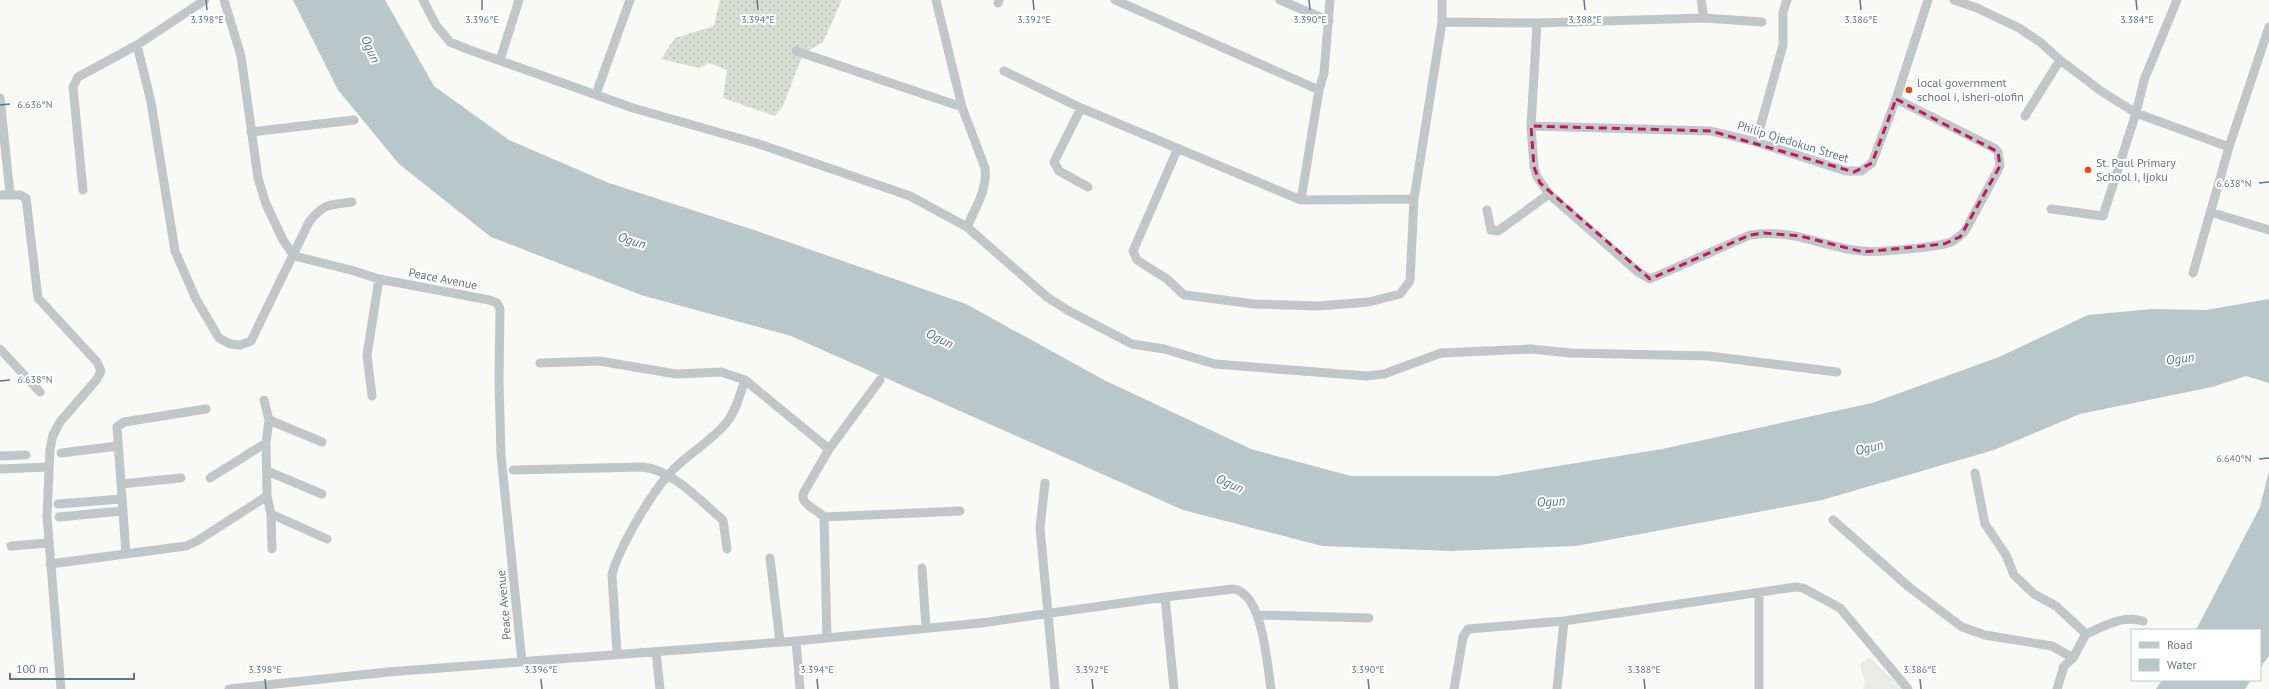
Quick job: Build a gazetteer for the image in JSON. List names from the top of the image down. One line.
{"streets":{"street":["Philip Ojedokun Street","Peace Avenue"]},"water":["Ogun"],"places":["local government school i, isheri-olofin","St. Paul Primary School I, Ijoku"],"legend":["Road","Water"],"scale_bar":"100 m","coordinates":["3.398°E","3.396°E","3.394°E","3.392°E","3.390°E","3.388°E","3.386°E","3.384°E","6.636°N","6.638°N","6.640°N"]}
